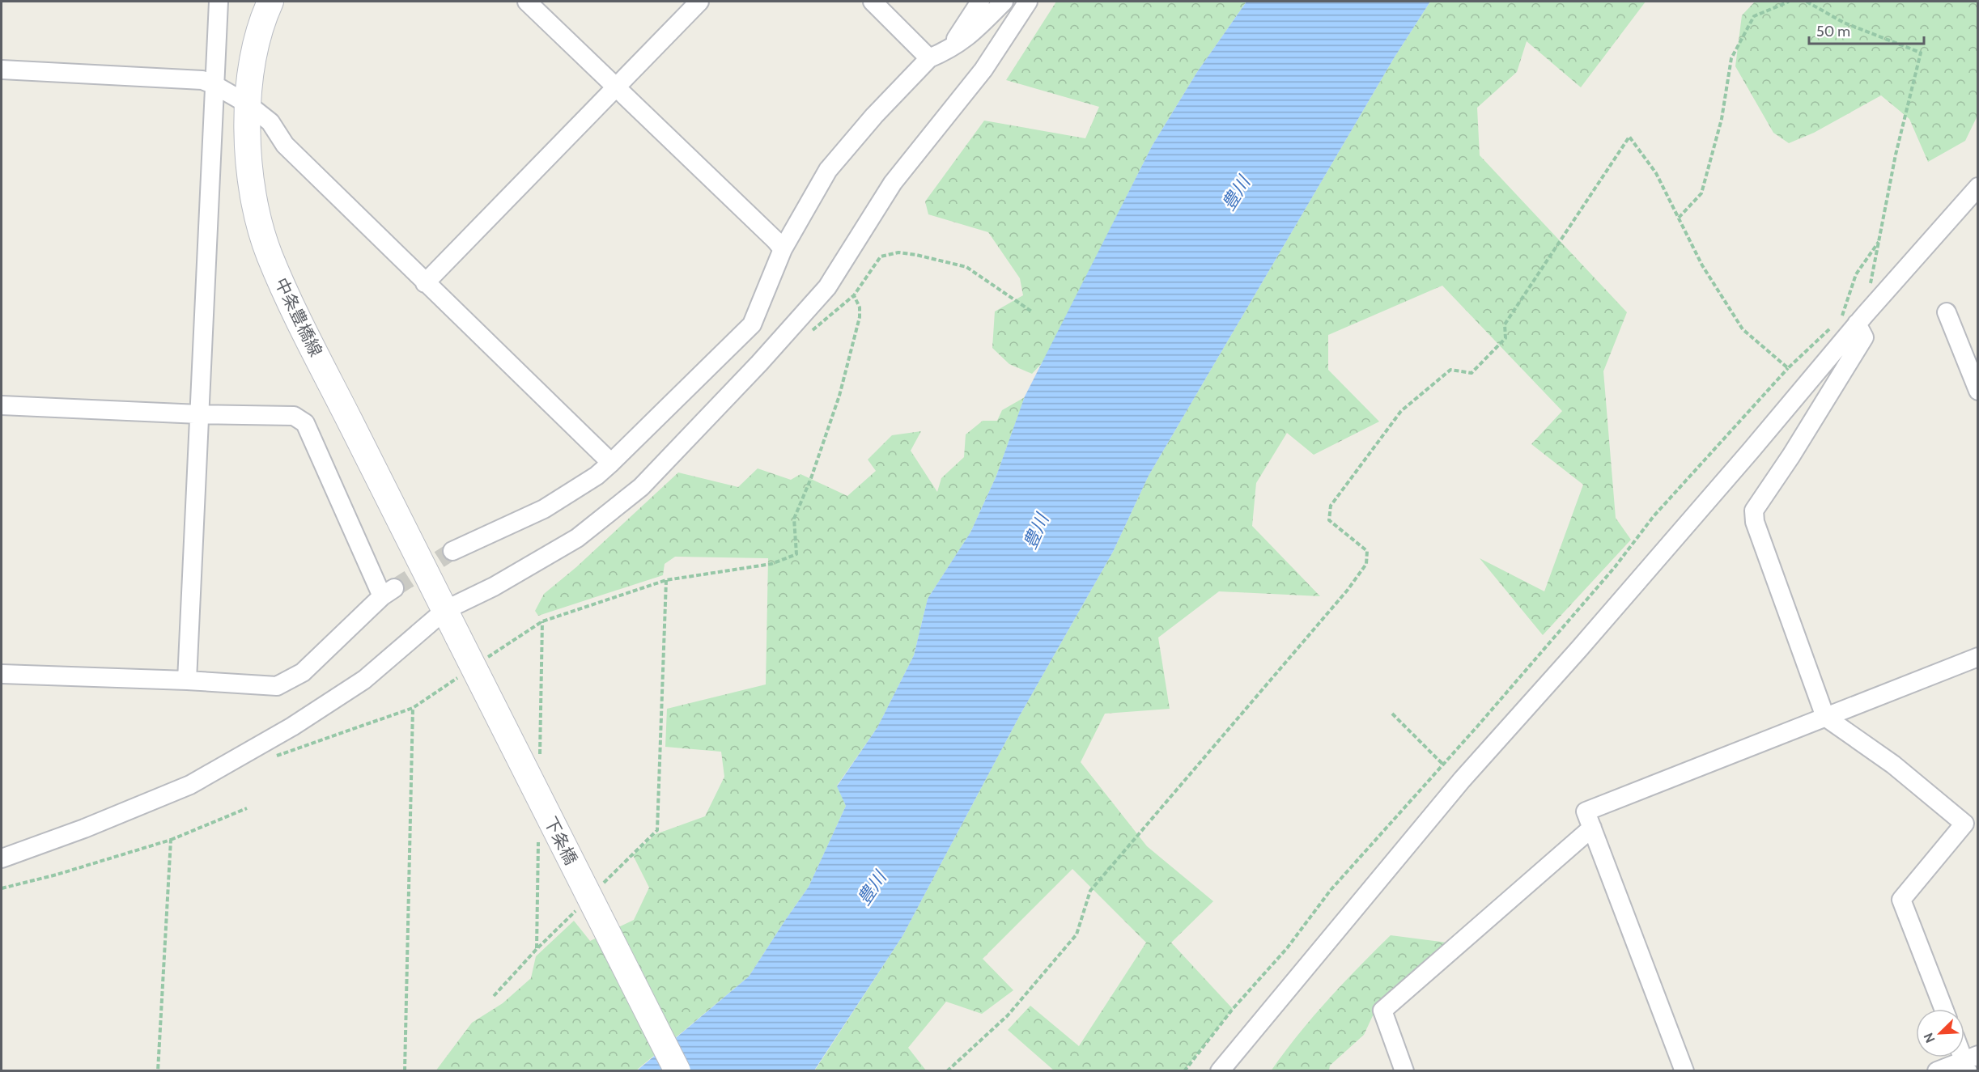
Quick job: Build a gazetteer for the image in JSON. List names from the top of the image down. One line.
{"streets":{"main road":["中条豊橋線","下条橋"]},"crossings":[["中条豊橋線","下条橋"]],"water":["豊川"],"scale_bar":"50 m","north":"bottom left"}
